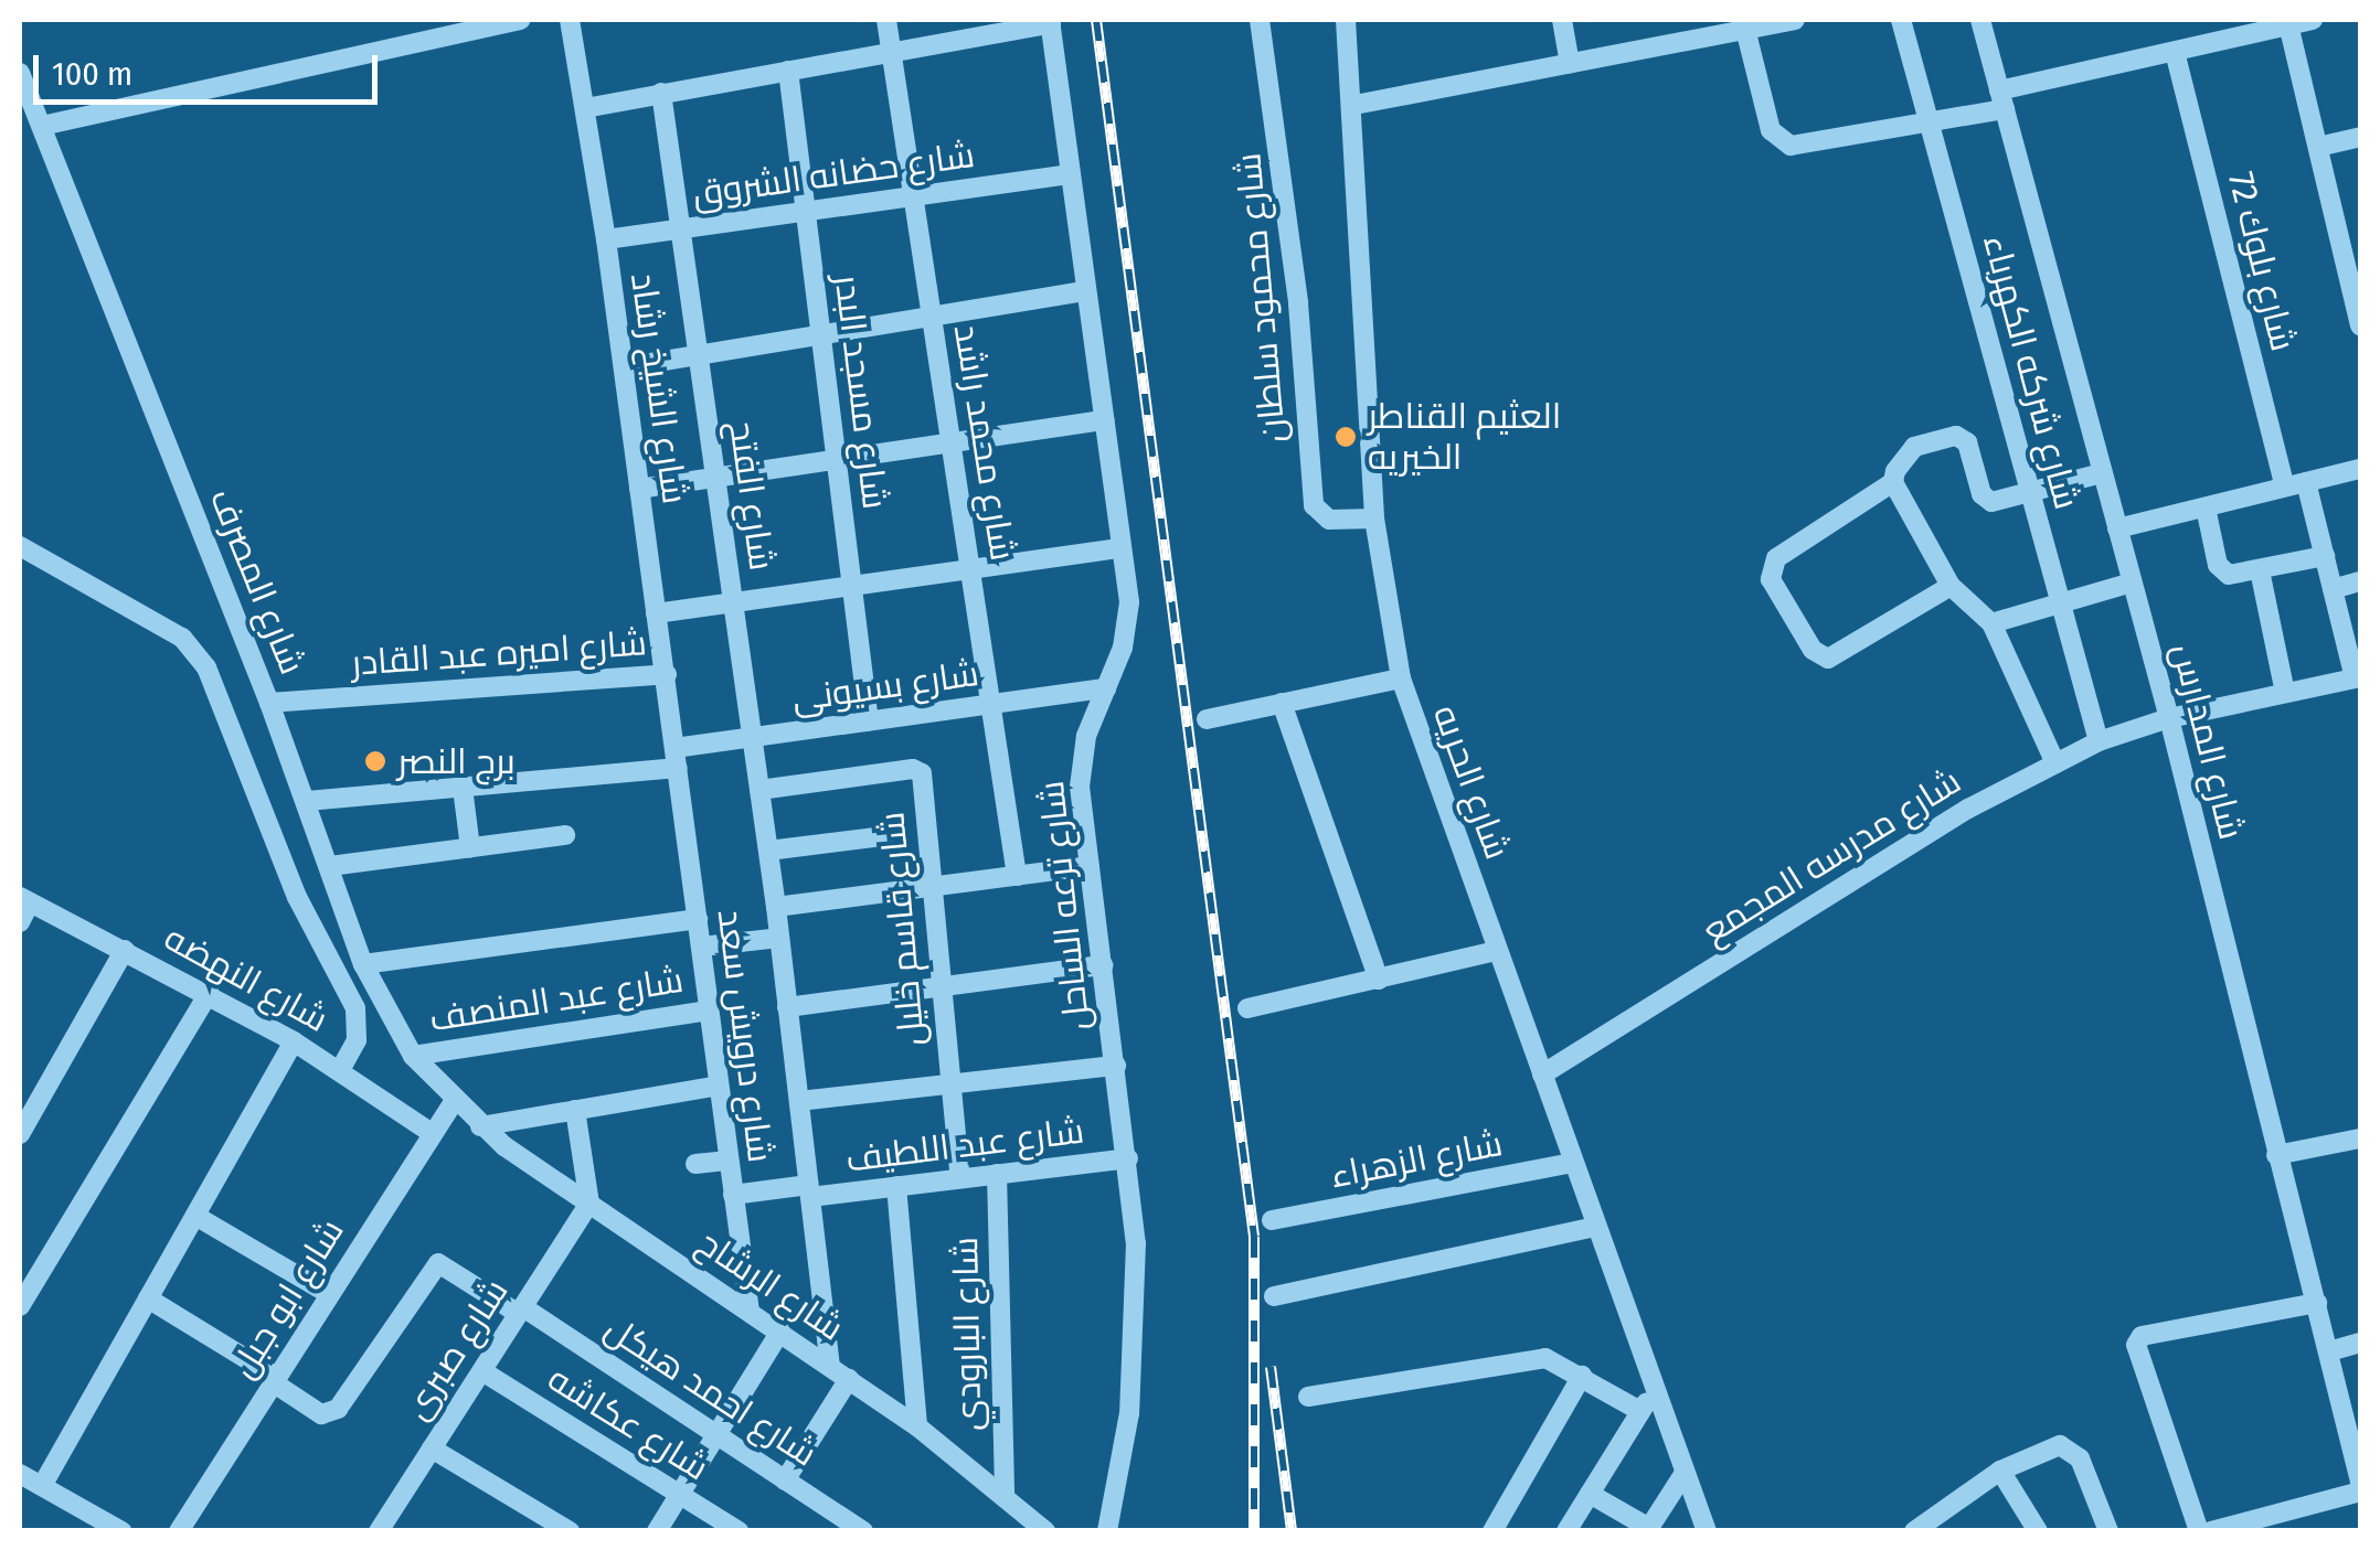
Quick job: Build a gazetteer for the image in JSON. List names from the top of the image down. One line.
{"streets":{"street":["شارع حضانه الشروق","شارع بلوك 72","شارع محمود سلطان","شارع شركه الكهرباء","شارع الشيخ رشاد","شارع مسجد البدر","شارع محمد راشد","شارع الفتح","شارع المصرف","شارع اميره عبد القادر","شارع بسيونى","شارع المدارس","شارع الحريه","شارع مدرسه المجمع","شارع ترعه الساحل","شارع قاسم خليل","شارع النهضه","شارع عبد المنصف","شارع درويش سعد","شارع عبد اللطيف","شارع الزهراء","شارع الرشاح","شارع ابو جبل","شارع البارودي","شارع صبرى","شارع احمد هيكل","شارع عكاشه"]},"crossings":[["شارع حضانه الشروق","شارع الشيخ رشاد"],["شارع حضانه الشروق","شارع مسجد البدر"],["شارع حضانه الشروق","شارع محمد راشد"],["شارع حضانه الشروق","شارع الفتح"],["شارع حضانه الشروق","شارع ترعه الساحل"],["شارع محمود سلطان","شارع الحريه"],["شارع شركه الكهرباء","شارع مدرسه المجمع"],["شارع الشيخ رشاد","شارع اميره عبد القادر"],["شارع الشيخ رشاد","شارع بسيونى"],["شارع الشيخ رشاد","شارع درويش سعد"],["شارع مسجد البدر","شارع بسيونى"],["شارع محمد راشد","شارع بسيونى"],["شارع الفتح","شارع بسيونى"],["شارع الفتح","شارع قاسم خليل"],["شارع الفتح","شارع عبد اللطيف"],["شارع الفتح","شارع الرشاح"],["شارع المصرف","شارع اميره عبد القادر"],["شارع المصرف","شارع بسيونى"],["شارع المصرف","شارع عبد المنصف"],["شارع المصرف","شارع الرشاح"],["شارع المصرف","شارع ابو جبل"],["شارع بسيونى","شارع ترعه الساحل"],["شارع بسيونى","شارع درويش سعد"],["شارع المدارس","شارع مدرسه المجمع"],["شارع الحريه","شارع مدرسه المجمع"],["شارع الحريه","شارع الزهراء"],["شارع ترعه الساحل","شارع عبد اللطيف"],["شارع قاسم خليل","شارع عبد اللطيف"],["شارع النهضه","شارع ابو جبل"],["شارع عبد المنصف","شارع درويش سعد"],["شارع درويش سعد","شارع عبد اللطيف"],["شارع درويش سعد","شارع الرشاح"],["شارع عبد اللطيف","شارع البارودي"],["شارع الرشاح","شارع ابو جبل"],["شارع الرشاح","شارع البارودي"],["شارع الرشاح","شارع صبرى"],["شارع ابو جبل","شارع احمد هيكل"],["شارع صبرى","شارع احمد هيكل"],["شارع صبرى","شارع عكاشه"]],"places":["العثيم القناطر الخيريه","برج النصر"],"scale_bar":"100 m"}
